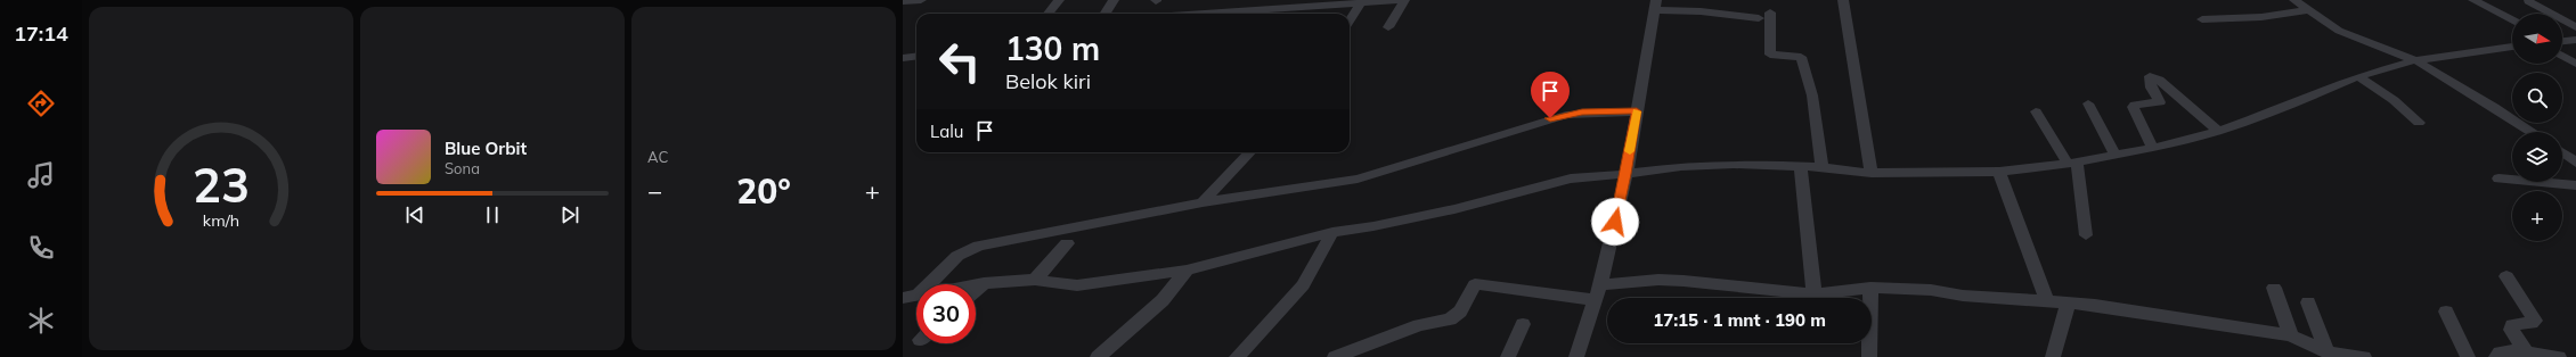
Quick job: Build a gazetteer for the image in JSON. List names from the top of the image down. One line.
{"north":"right","page":{"tabs":"17:14","tile":"AC","map_buttons":"+","turn":["130 m","Belok kiri"],"then":"Lalu","song":["Blue Orbit","Sona"],"heat":["−","20°","+"],"limit":"30","trip":"17:15 · 1 mnt · 190 m","gauge":["23","km/h"]}}
